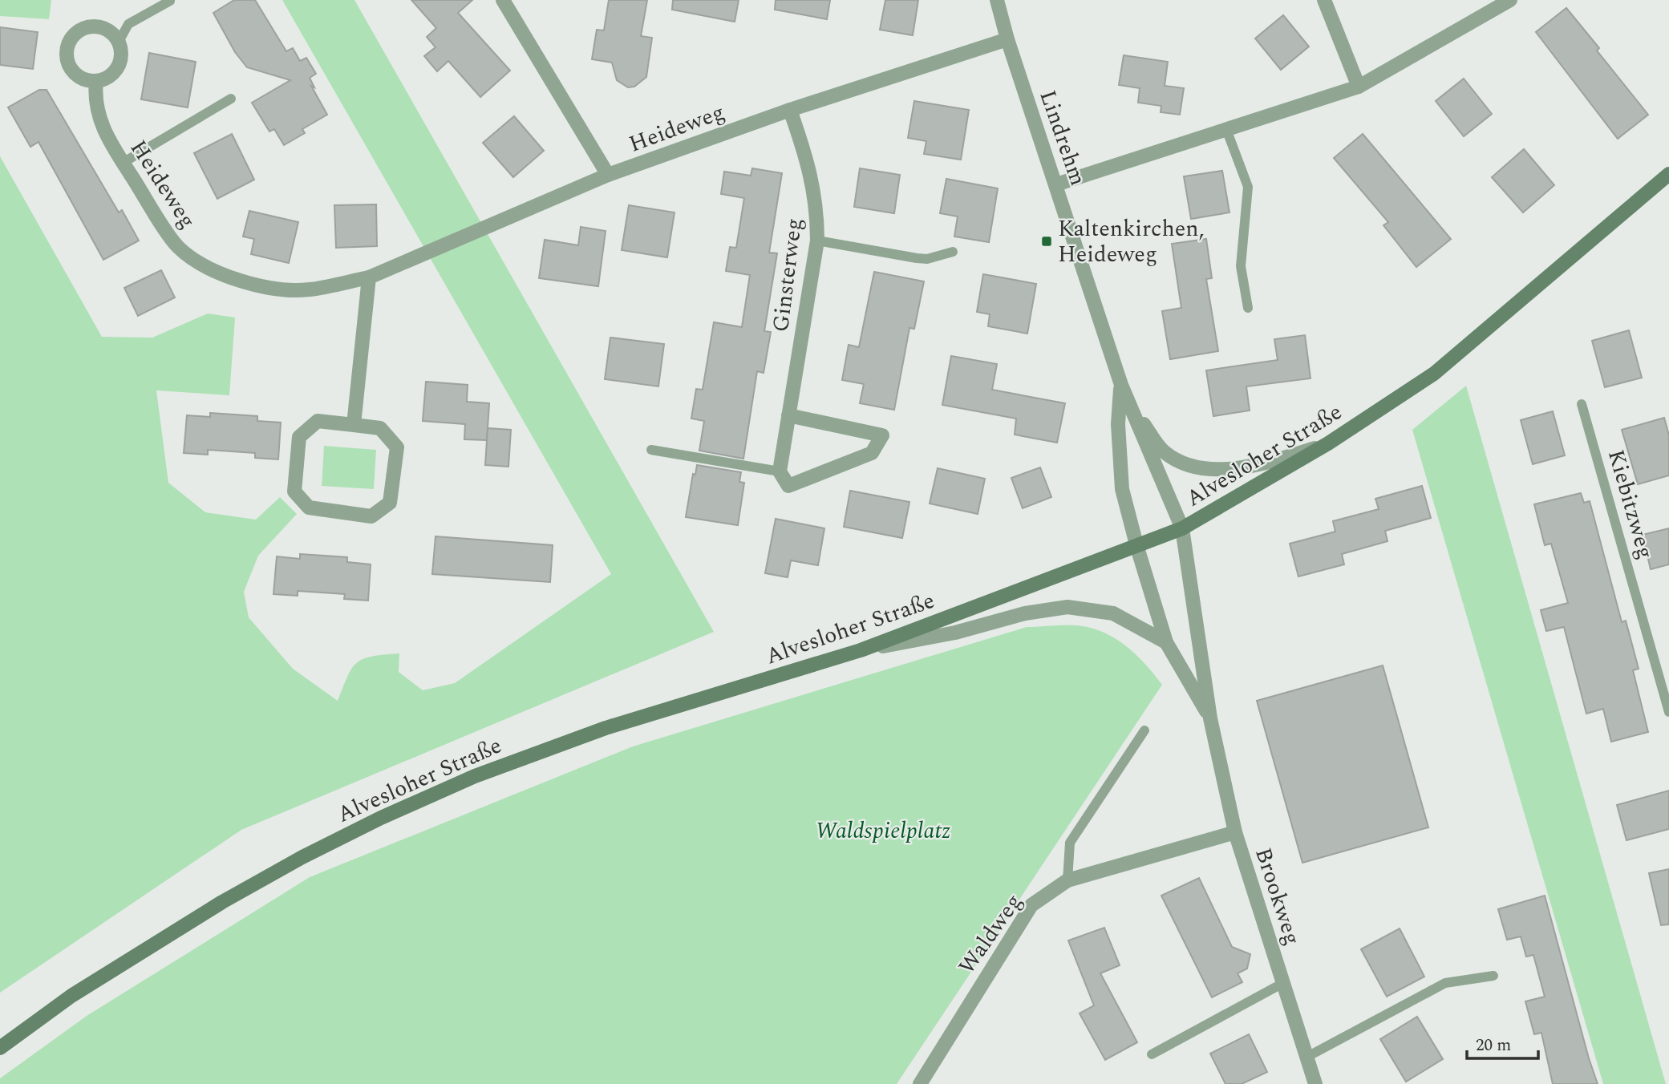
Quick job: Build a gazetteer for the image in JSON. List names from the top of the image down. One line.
{"streets":{"street":["Heideweg","Lindrehm","Ginsterweg","Alvesloher Straße","Brookweg","Waldweg"],"lane":["Kiebitzweg"]},"crossings":[["Heideweg","Lindrehm"],["Heideweg","Ginsterweg"],["Lindrehm","Alvesloher Straße"],["Lindrehm","Brookweg"],["Alvesloher Straße","Brookweg"],["Brookweg","Waldweg"]],"parks":["Waldspielplatz"],"places":{"transit":["Kaltenkirchen, Heideweg"]},"scale_bar":"20 m"}
